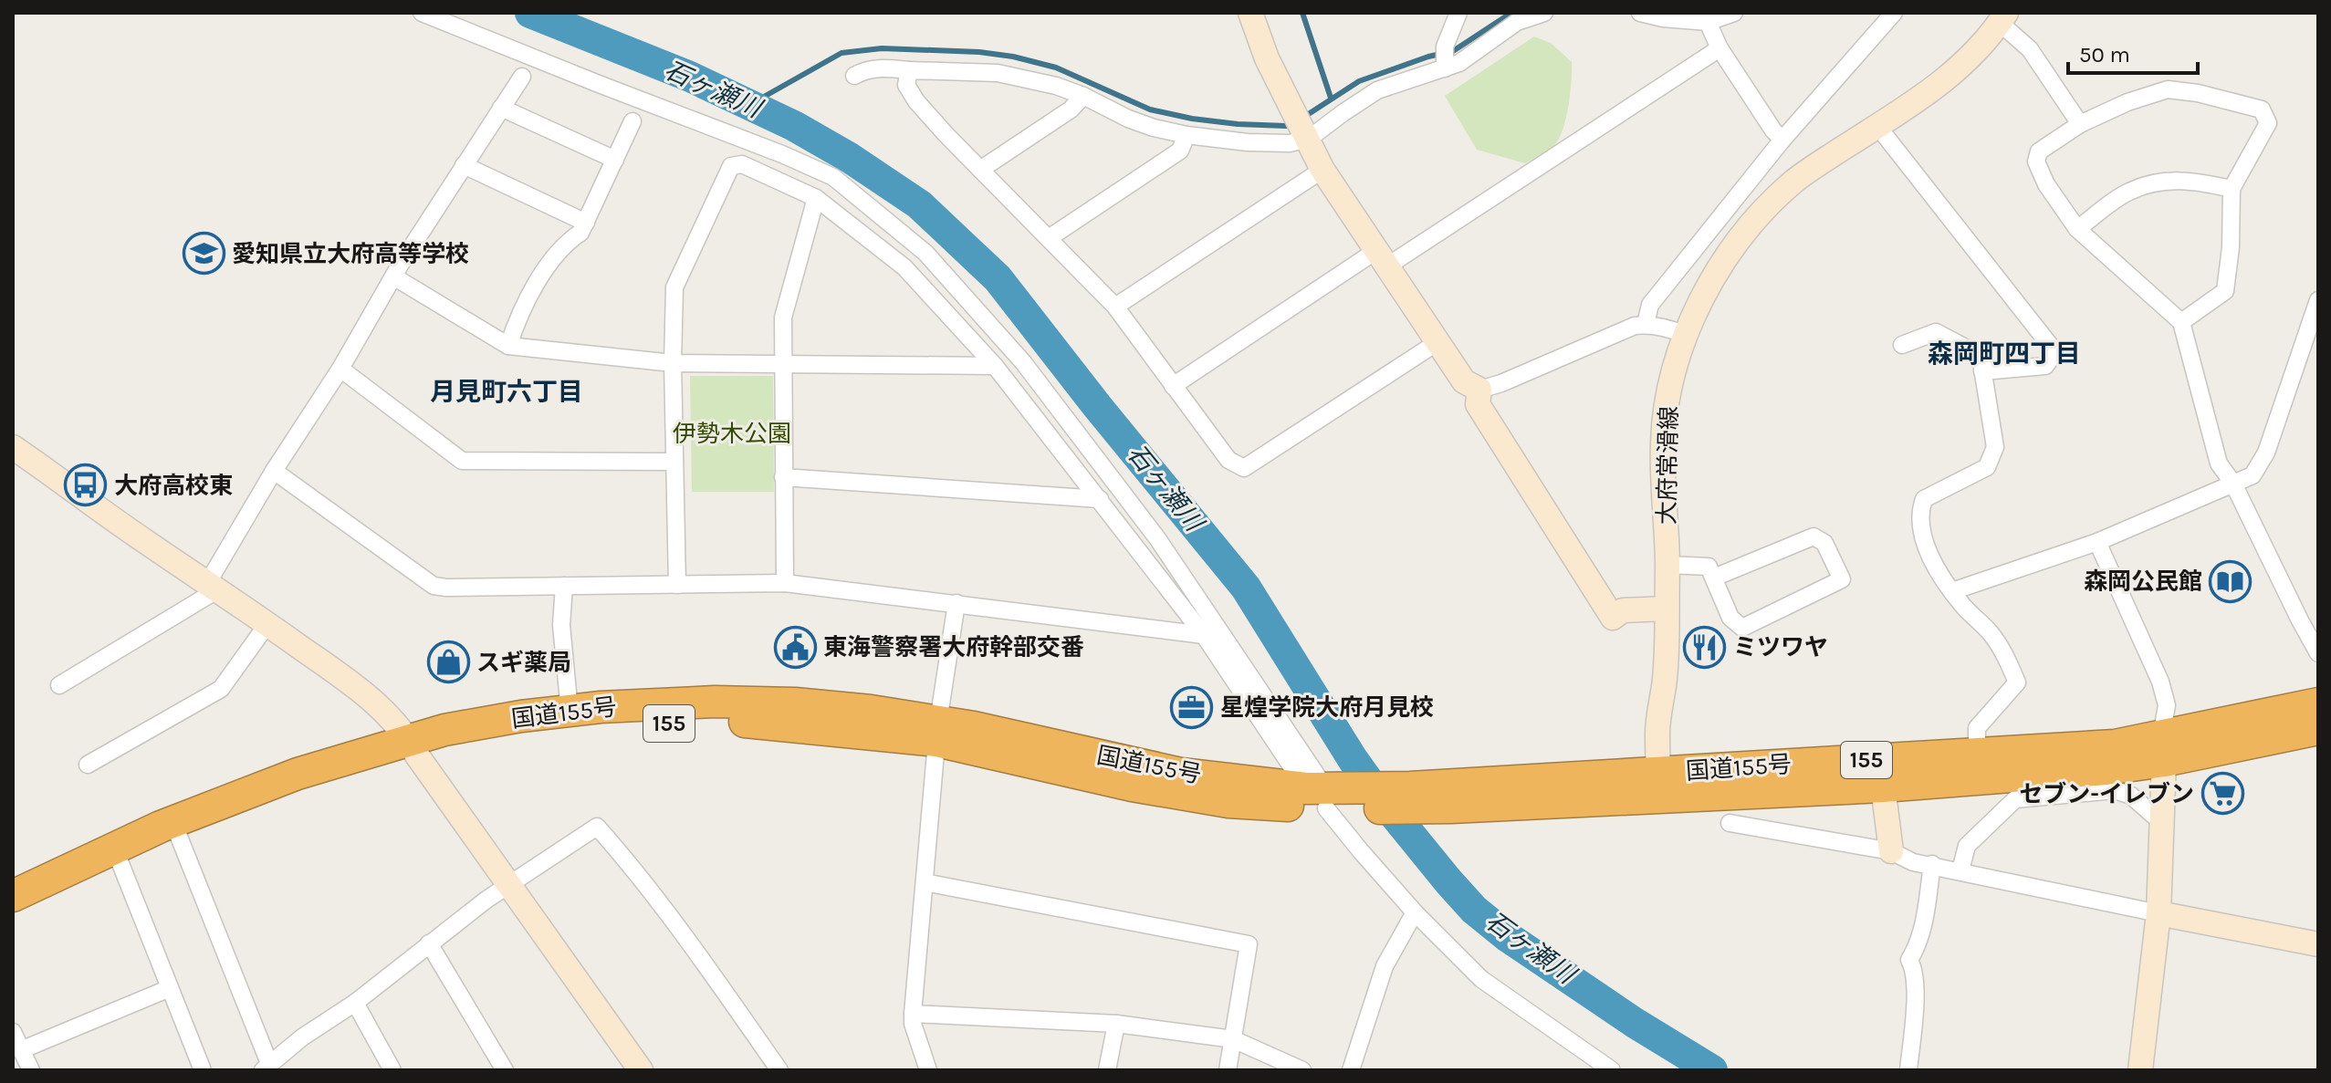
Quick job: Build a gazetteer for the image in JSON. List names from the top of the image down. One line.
{"streets":{"highway":["国道155号","155"],"street":["大府常滑線"]},"crossings":[["大府常滑線","国道155号"]],"districts":["森岡町四丁目","月見町六丁目"],"water":["石ヶ瀬川"],"parks":["伊勢木公園"],"places":{"school or university":["愛知県立大府高等学校"],"bus stop":["大府高校東"],"library":["森岡公民館"],"public building":["東海警察署大府幹部交番"],"restaurant":["ミツワヤ"],"shop":["スギ薬局"],"office":["星煌学院大府月見校"],"supermarket":["セブン-イレブン"]},"scale_bar":"50 m"}
